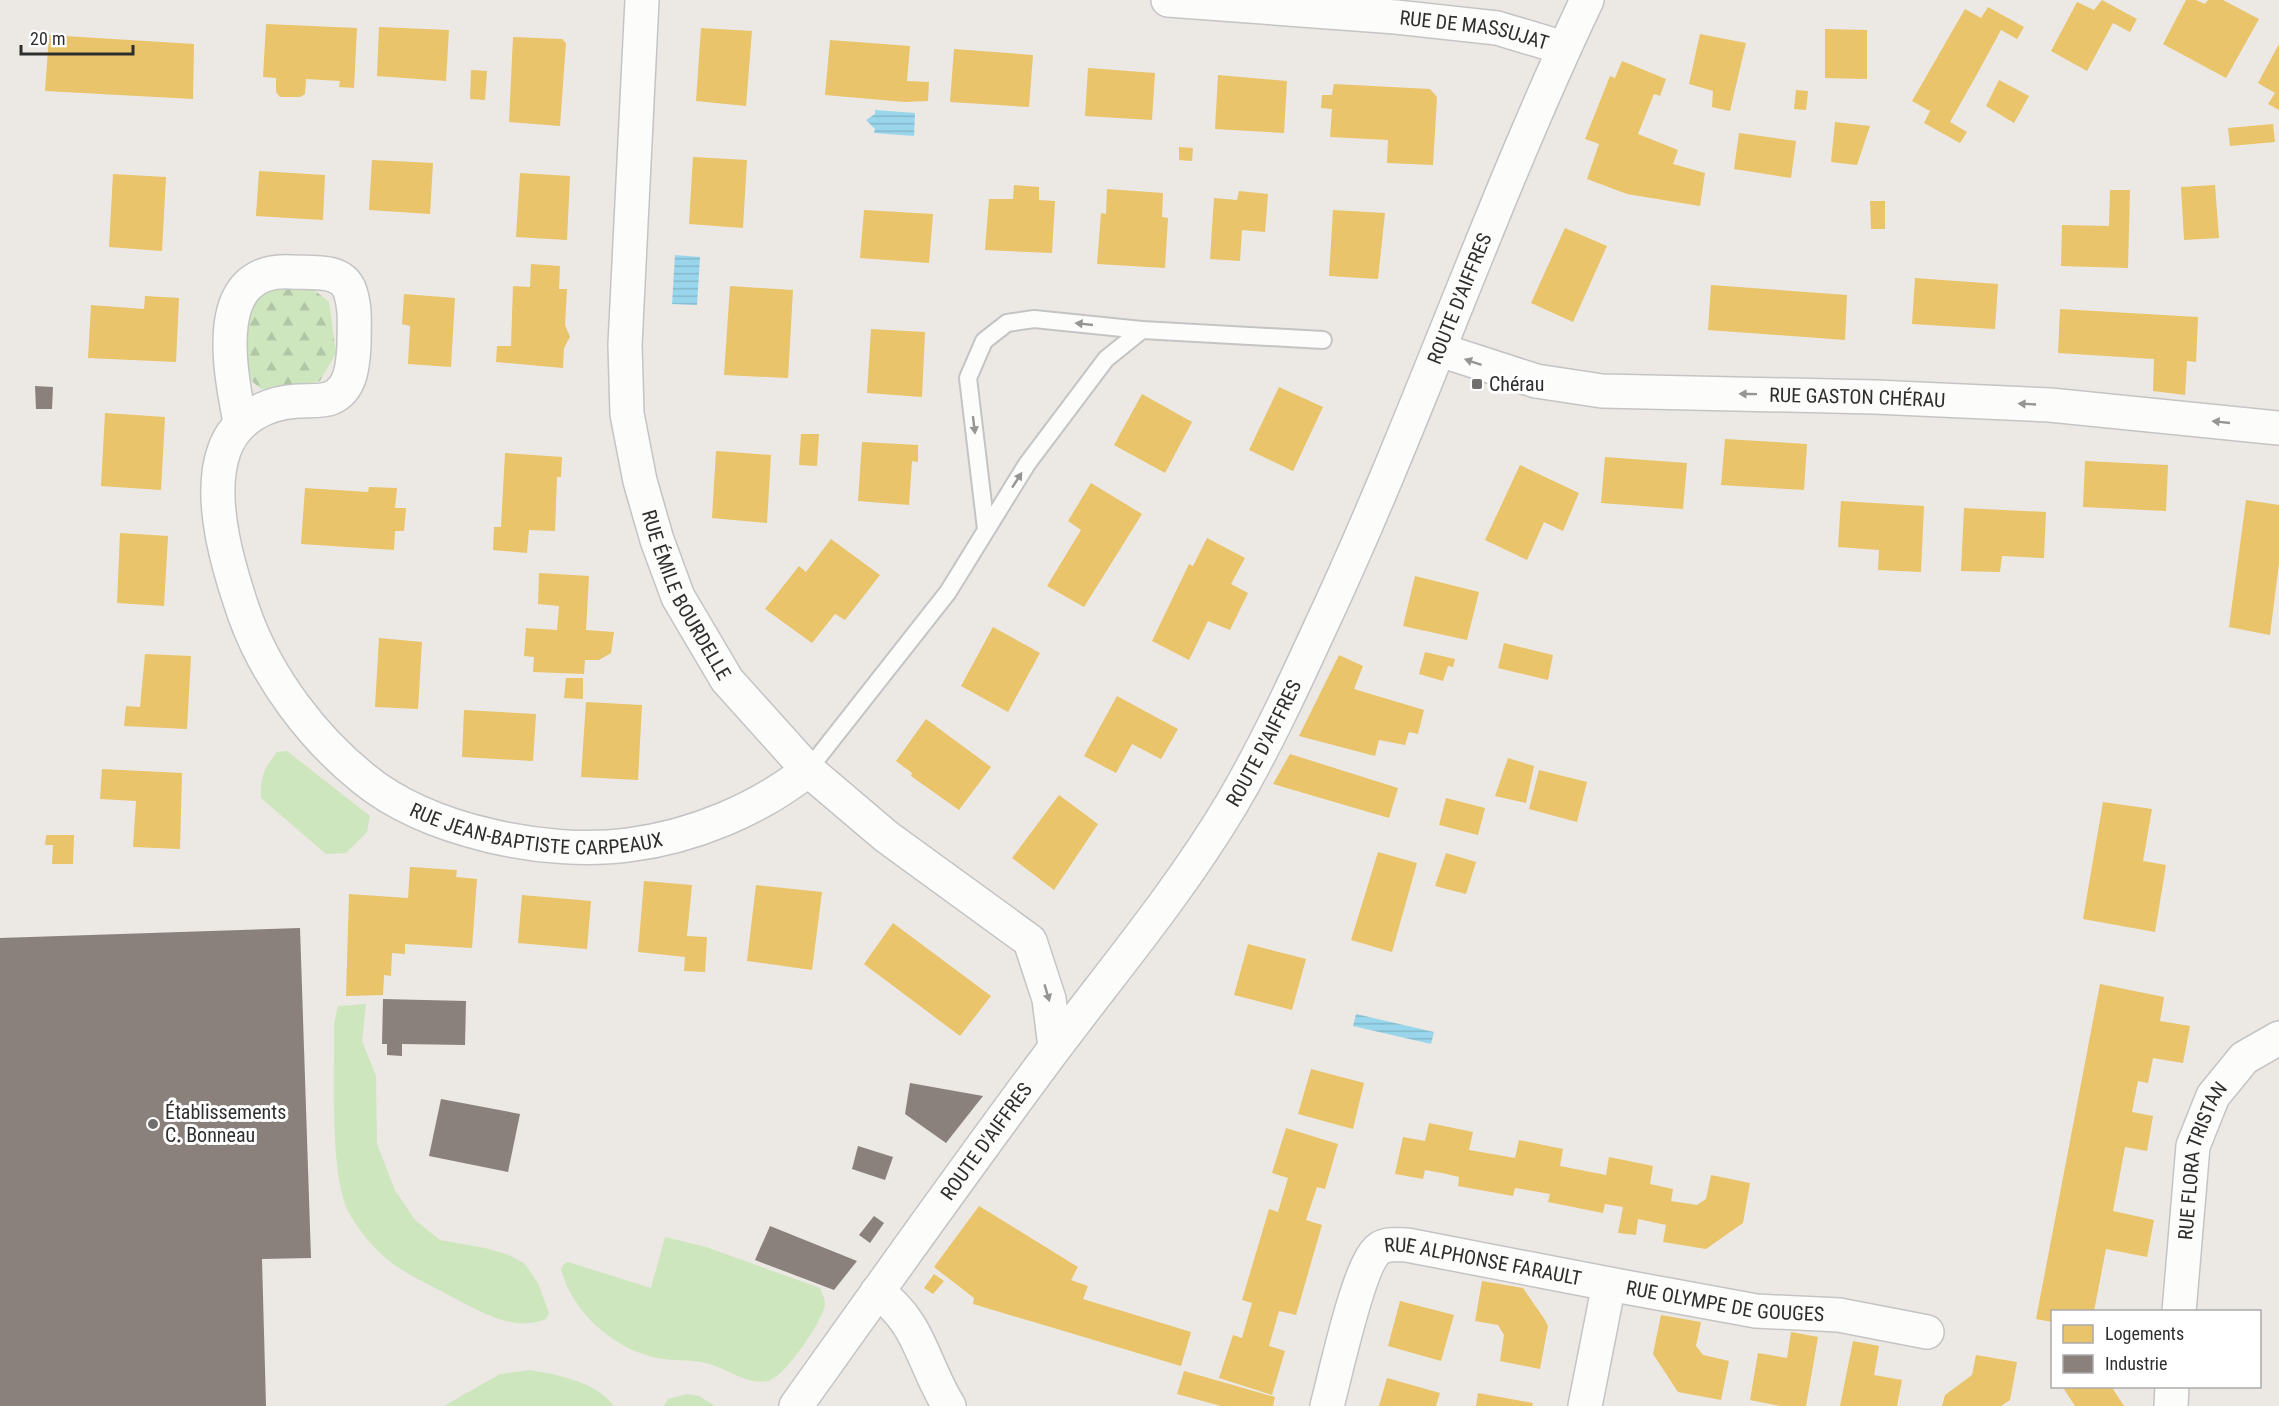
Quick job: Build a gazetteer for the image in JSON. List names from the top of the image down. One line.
{"streets":{"street":["RUE DE MASSUJAT","ROUTE D'AIFFRES","RUE GASTON CHÉRAU","RUE ÉMILE BOURDELLE","RUE JEAN-BAPTISTE CARPEAUX","RUE FLORA TRISTAN","RUE ALPHONSE FARAULT","RUE OLYMPE DE GOUGES"]},"crossings":[["RUE DE MASSUJAT","ROUTE D'AIFFRES"],["ROUTE D'AIFFRES","RUE GASTON CHÉRAU"],["ROUTE D'AIFFRES","RUE ÉMILE BOURDELLE"],["RUE ÉMILE BOURDELLE","RUE JEAN-BAPTISTE CARPEAUX"],["RUE ALPHONSE FARAULT","RUE OLYMPE DE GOUGES"]],"one_way":["RUE GASTON CHÉRAU"],"places":{"transit":["Chérau"],"other":["Établissements C. Bonneau"]},"legend":["Logements","Industrie"],"scale_bar":"20 m"}
